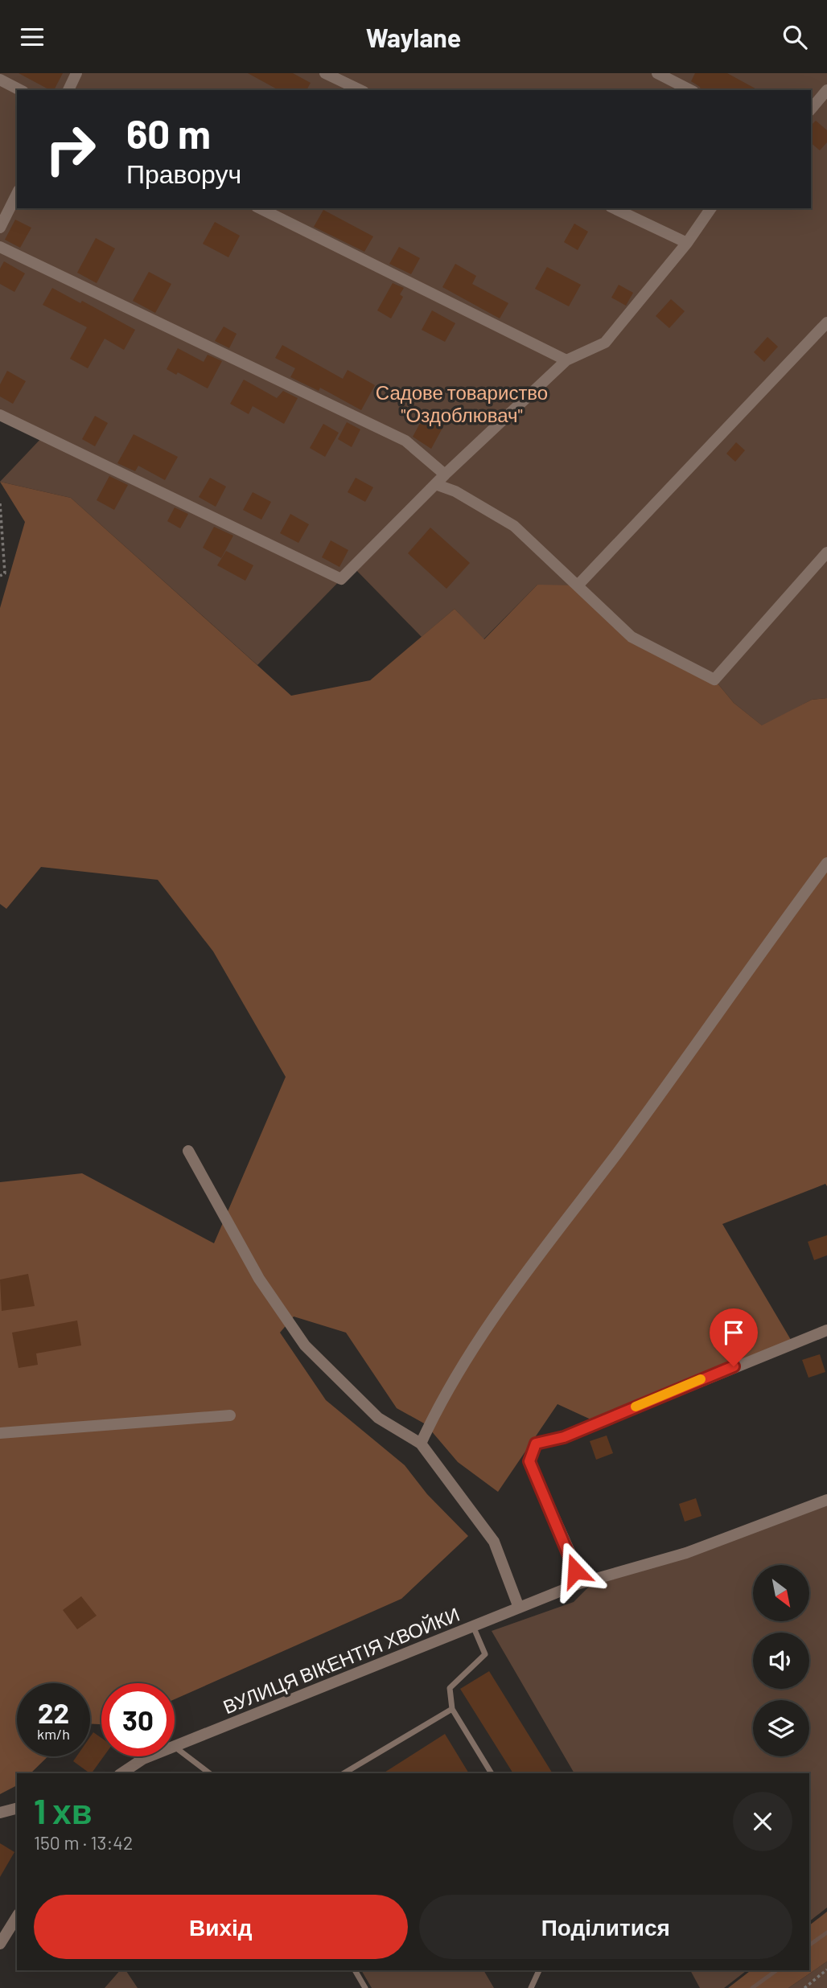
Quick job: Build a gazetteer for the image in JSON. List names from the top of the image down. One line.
{"streets":{"street":["ВУЛИЦЯ ВІКЕНТІЯ ХВОЙКИ"]},"parks":["Садове товариство \"Оздоблювач\""],"north":"bottom right","page":{"header":"Waylane","turn":["60 m","Праворуч"],"speed":"22 km/h","limit":"30","heading":["1 хв","150 m · 13:42"],"buttons":["Вихід","Поділитися"]}}
